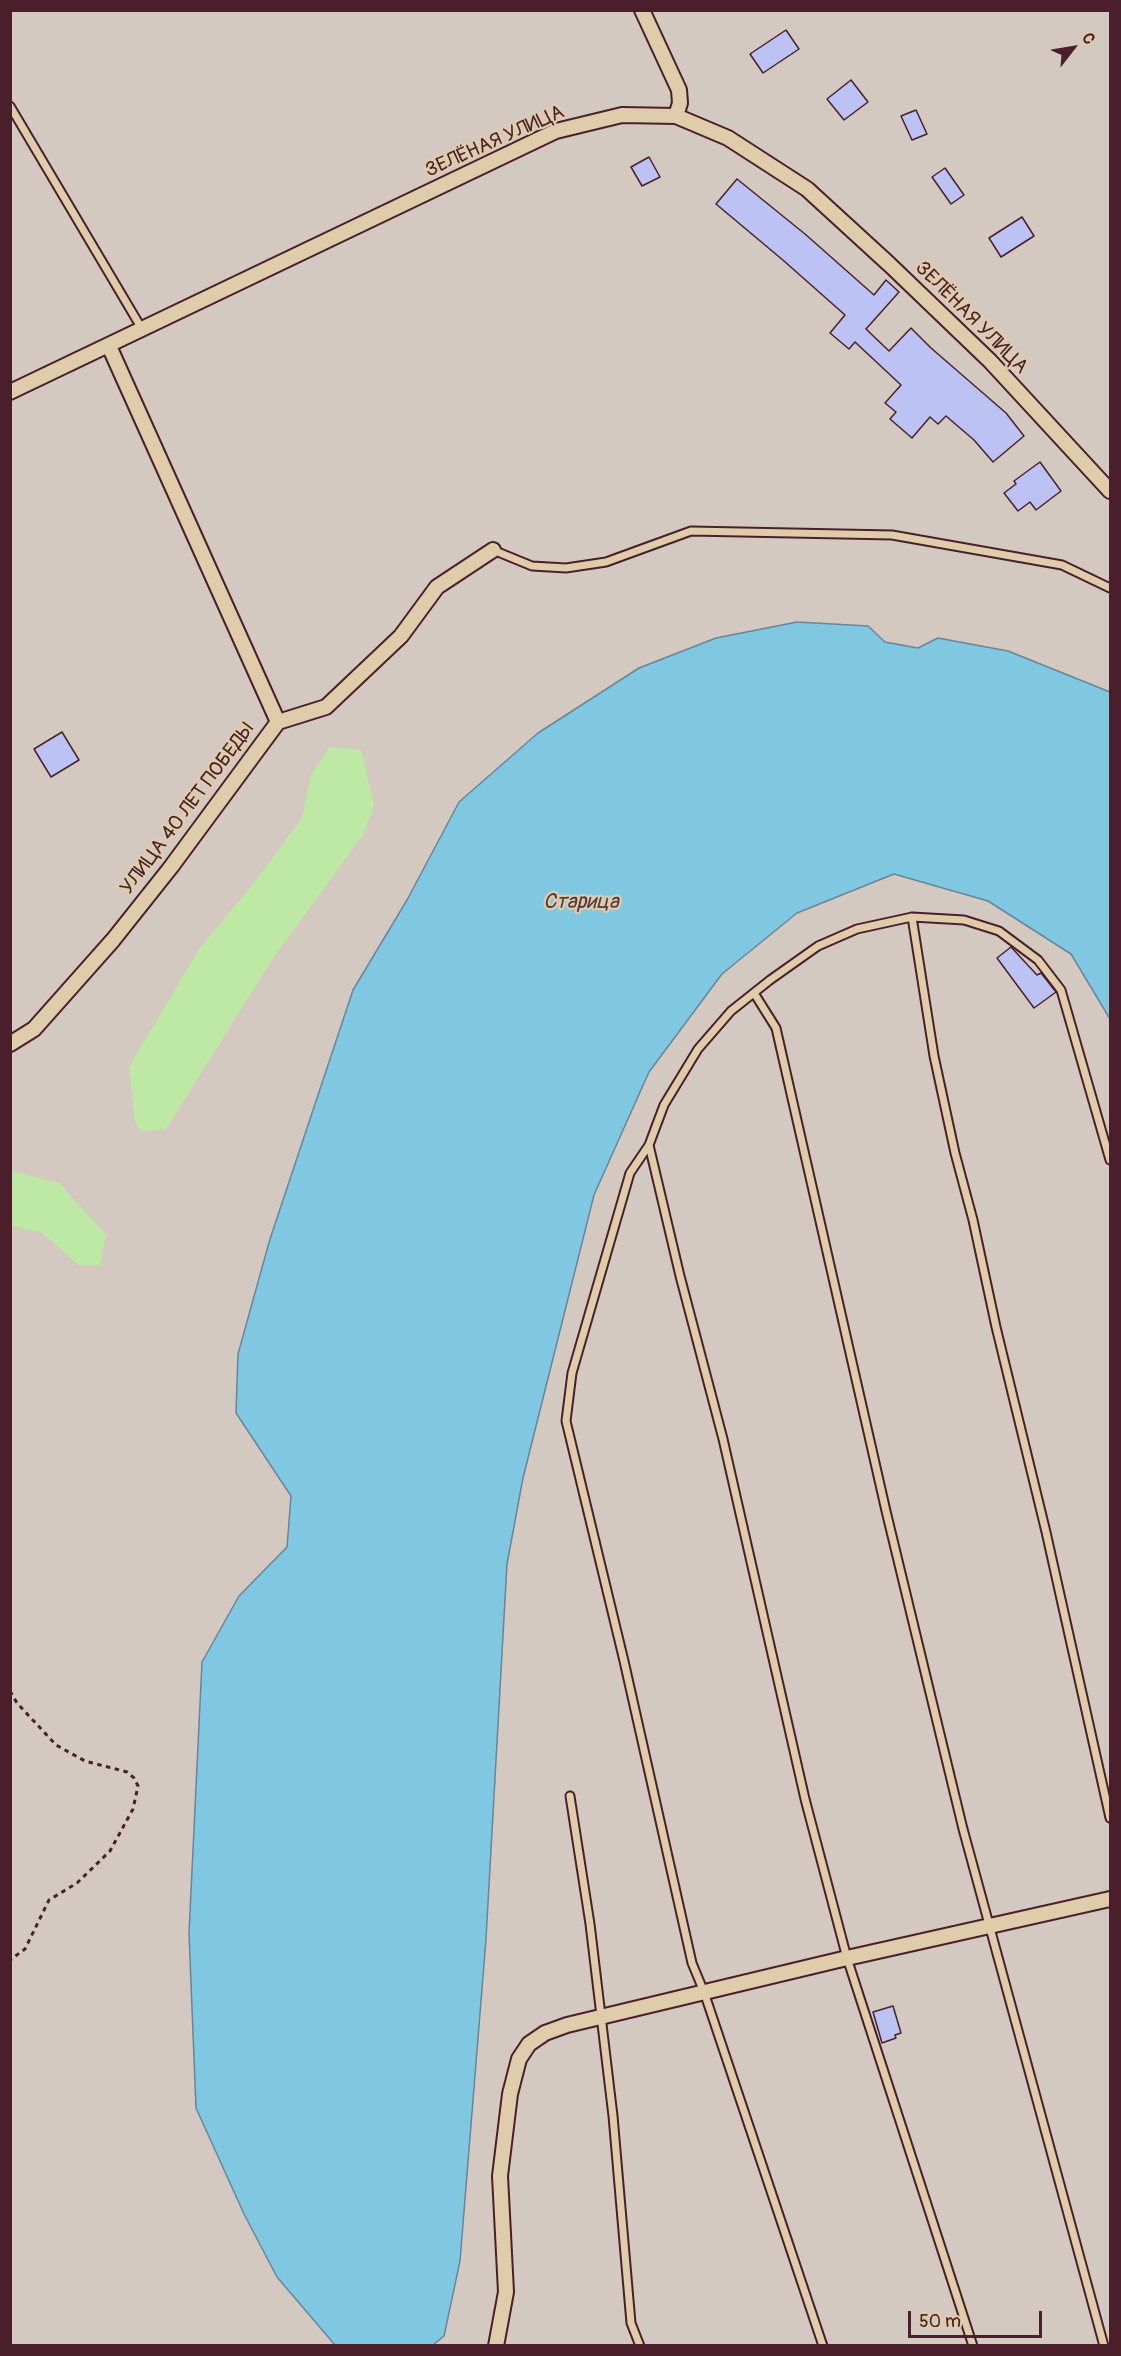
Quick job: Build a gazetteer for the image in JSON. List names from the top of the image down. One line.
{"streets":{"street":["ЗЕЛЁНАЯ УЛИЦА","УЛИЦА 40 ЛЕТ ПОБЕДЫ"]},"water":["Старица"],"scale_bar":"50 m","north":"top right"}
